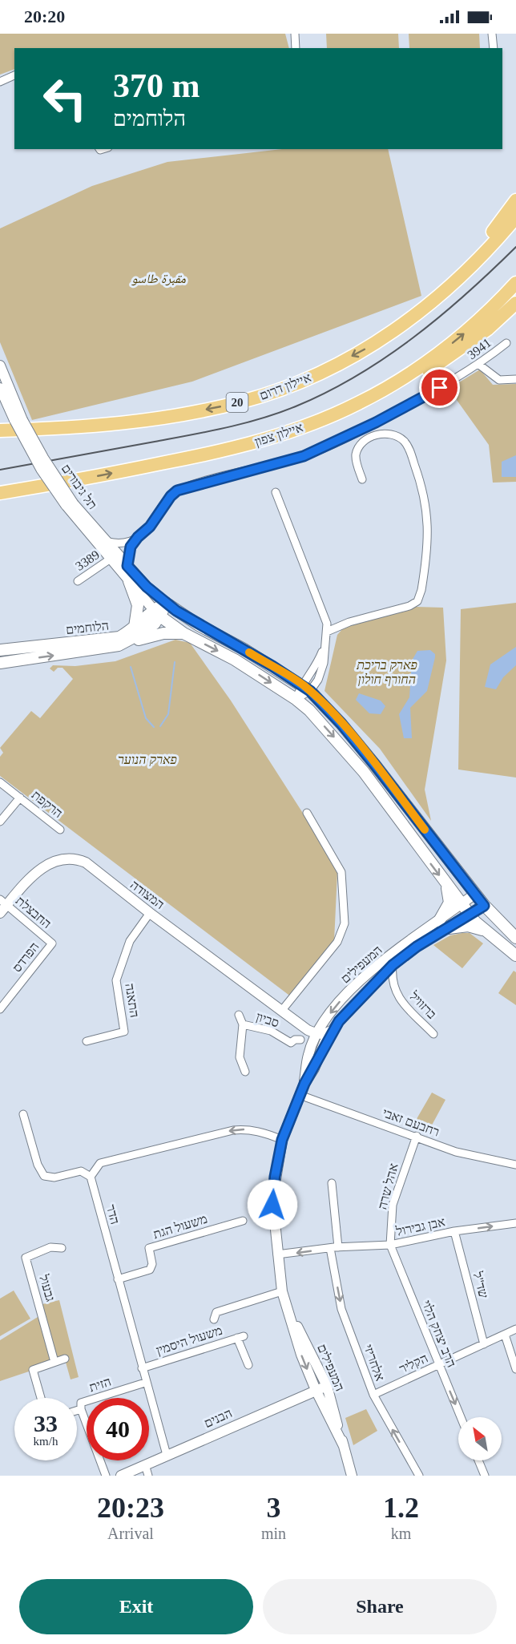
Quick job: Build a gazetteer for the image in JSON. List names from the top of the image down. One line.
{"streets":{"highway":["איילון דרום","20","איילון צפון"],"main road":["הלוחמים"],"street":["3941","תל גיבורים","3389","הרקפת","המצודה","החבצלת","הפרדס","המעפילים","התאנה","ברזוויל","סביון","רחבעם זאבי","אהל שרה","הדר","משעול הגת","אבן גבירול","שד\"ל","גבעול","הרב יצחק הלוי","משעול היסמין","אלחריזי","הקליר","הזית","הבנים"]},"crossings":[["3941","תל גיבורים"],["תל גיבורים","3389"],["תל גיבורים","הלוחמים"],["המצודה","החבצלת"],["המצודה","המעפילים"],["המצודה","התאנה"],["החבצלת","הפרדס"],["המעפילים","ברזוויל"],["המעפילים","רחבעם זאבי"],["המעפילים","אבן גבירול"],["המעפילים","משעול היסמין"],["המעפילים","הבנים"],["רחבעם זאבי","אהל שרה"],["אהל שרה","אבן גבירול"],["אהל שרה","הרב יצחק הלוי"],["הדר","משעול הגת"],["הדר","משעול היסמין"],["הדר","הזית"],["הדר","הבנים"],["אבן גבירול","שד\"ל"],["אבן גבירול","הרב יצחק הלוי"],["אבן גבירול","אלחריזי"],["שד\"ל","הקליר"],["הרב יצחק הלוי","הקליר"],["אלחריזי","הקליר"]],"parks":["مقبرة طاسو","פארק בריכת החורף חולון","פארק הנוער"],"north":"top left","page":{"status":"20:20","turn":["370 m","הלוחמים"],"speed":"33 km/h","limit":"40","eta":["20:23","Arrival","3","min","1.2","km"],"buttons":["Exit","Share"]}}
